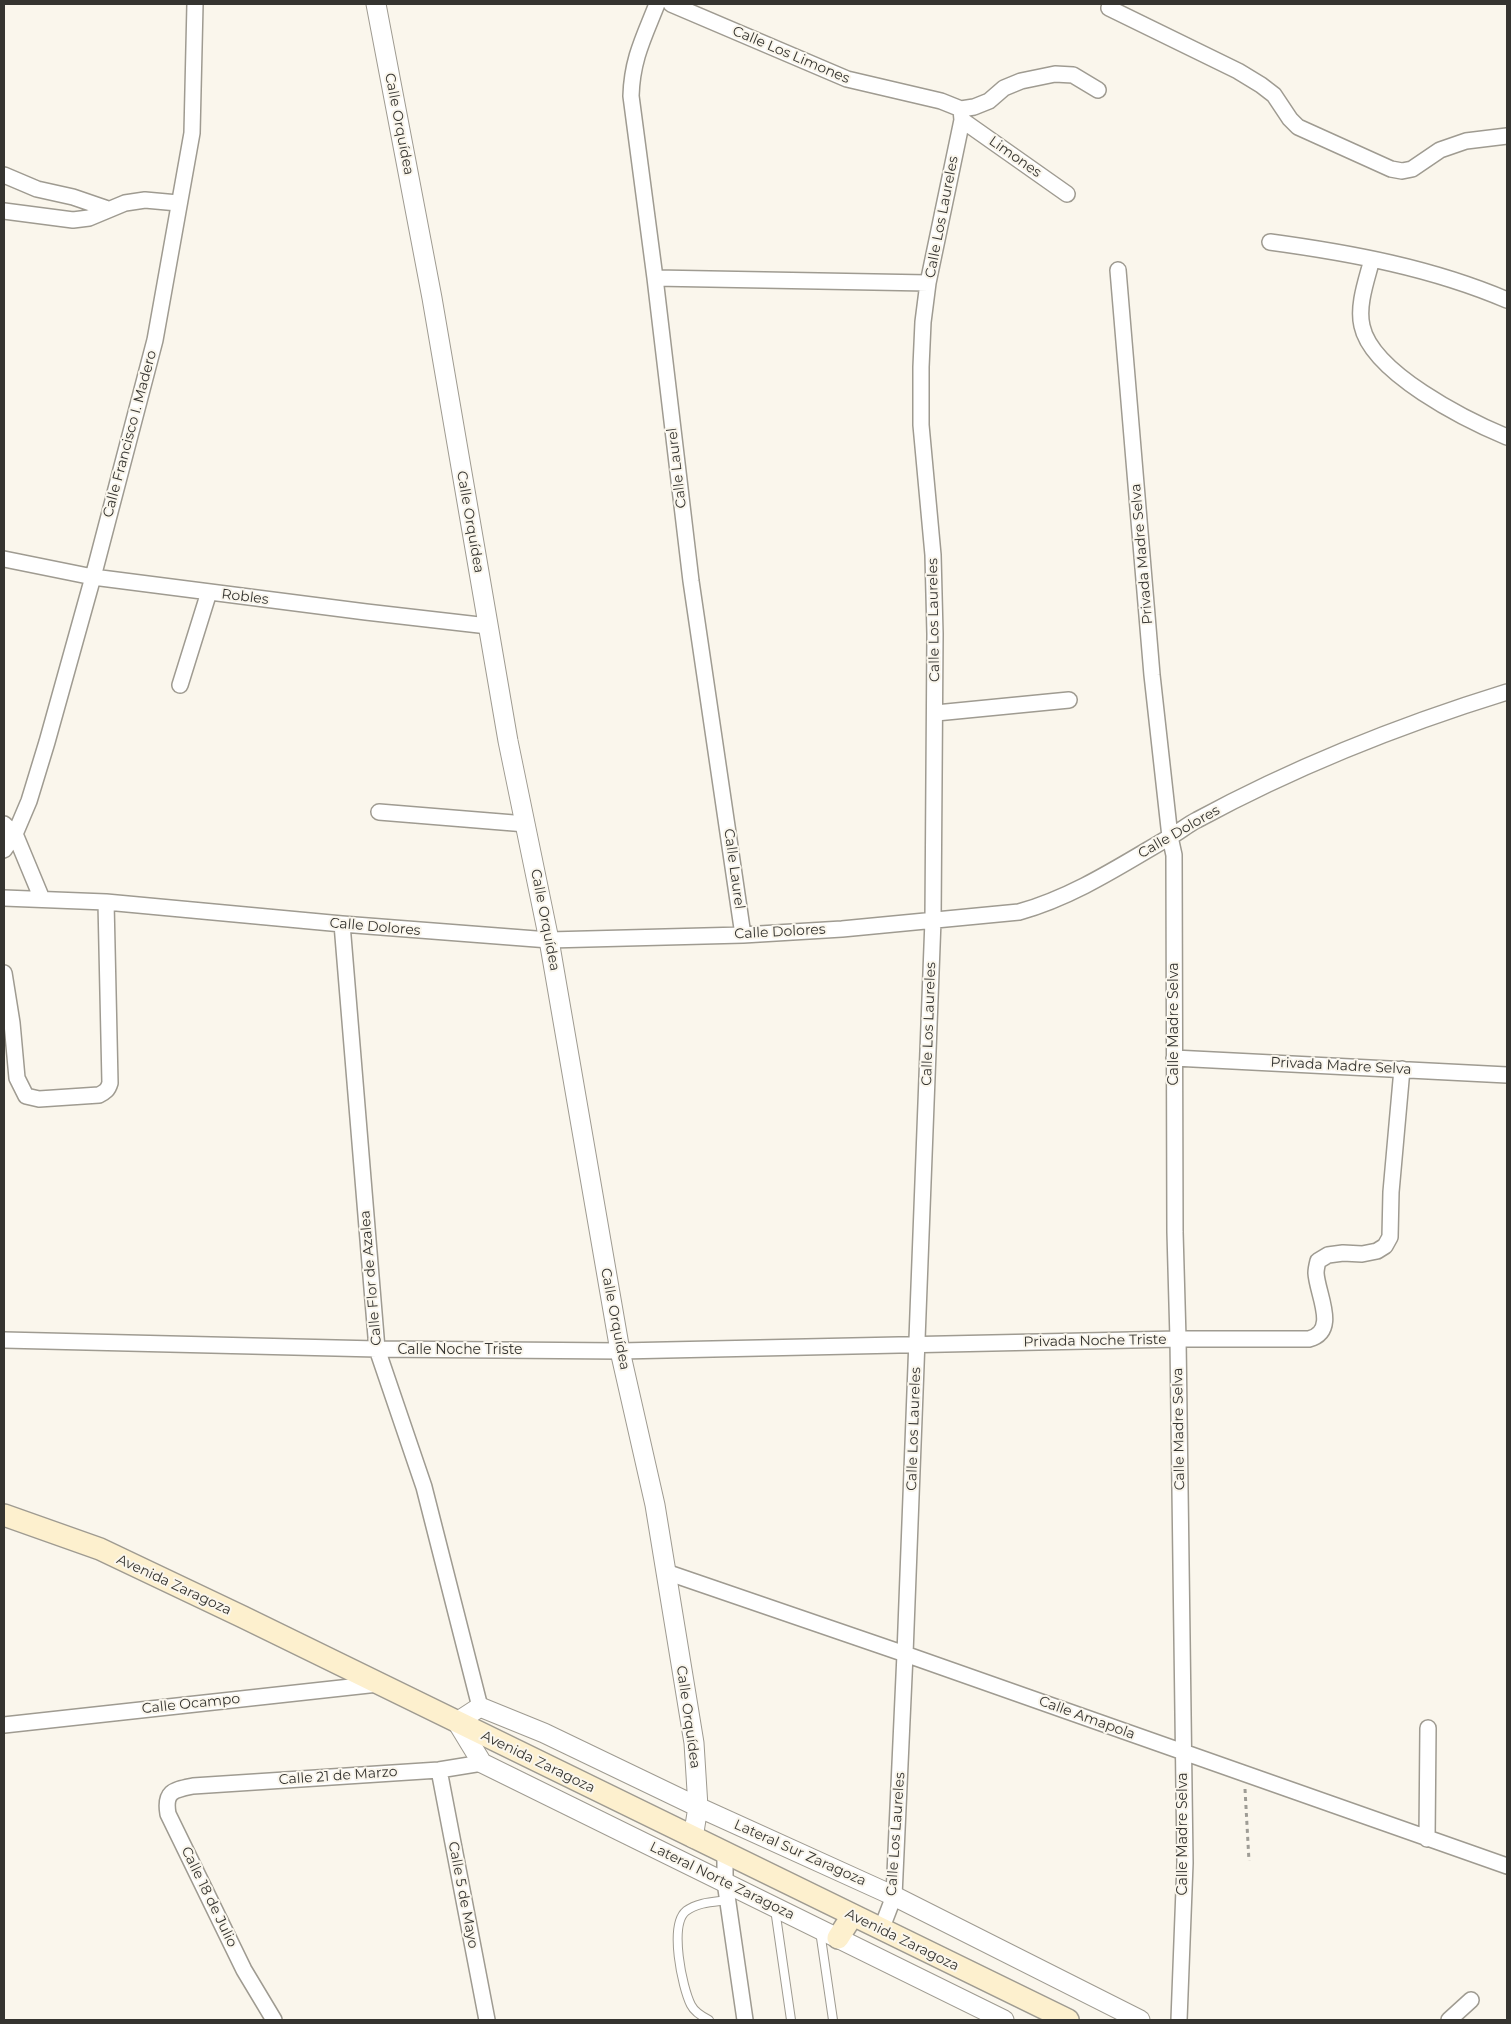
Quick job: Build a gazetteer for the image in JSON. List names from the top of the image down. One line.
{"streets":{"main road":["Avenida Zaragoza"],"street":["Calle Los Limones","Calle Orquídea","Limones","Calle Los Laureles","Calle Francisco I. Madero","Calle Laurel","Privada Madre Selva","Robles","Calle Dolores","Calle Madre Selva","Calle Flor de Azalea","Privada Noche Triste","Calle Noche Triste","Calle Ocampo","Calle Amapola","Calle 21 de Marzo","Lateral Sur Zaragoza","Lateral Norte Zaragoza","Calle 5 de Mayo","Calle 18 de Julio"]},"crossings":[["Calle Los Limones","Limones"],["Calle Los Limones","Calle Los Laureles"],["Calle Orquídea","Robles"],["Calle Orquídea","Calle Dolores"],["Calle Orquídea","Calle Noche Triste"],["Calle Orquídea","Avenida Zaragoza"],["Calle Orquídea","Calle Amapola"],["Calle Orquídea","Lateral Sur Zaragoza"],["Limones","Calle Los Laureles"],["Calle Los Laureles","Calle Dolores"],["Calle Los Laureles","Privada Noche Triste"],["Calle Los Laureles","Calle Noche Triste"],["Calle Los Laureles","Avenida Zaragoza"],["Calle Los Laureles","Calle Amapola"],["Calle Los Laureles","Lateral Sur Zaragoza"],["Calle Francisco I. Madero","Robles"],["Calle Laurel","Calle Dolores"],["Privada Madre Selva","Calle Dolores"],["Privada Madre Selva","Calle Madre Selva"],["Privada Madre Selva","Privada Noche Triste"],["Calle Dolores","Calle Madre Selva"],["Calle Dolores","Calle Flor de Azalea"],["Calle Madre Selva","Privada Noche Triste"],["Calle Madre Selva","Calle Amapola"],["Calle Flor de Azalea","Calle Noche Triste"],["Calle Flor de Azalea","Lateral Sur Zaragoza"],["Privada Noche Triste","Calle Noche Triste"],["Avenida Zaragoza","Calle Ocampo"],["Calle 21 de Marzo","Lateral Norte Zaragoza"],["Calle 21 de Marzo","Calle 5 de Mayo"],["Calle 21 de Marzo","Calle 18 de Julio"]]}
